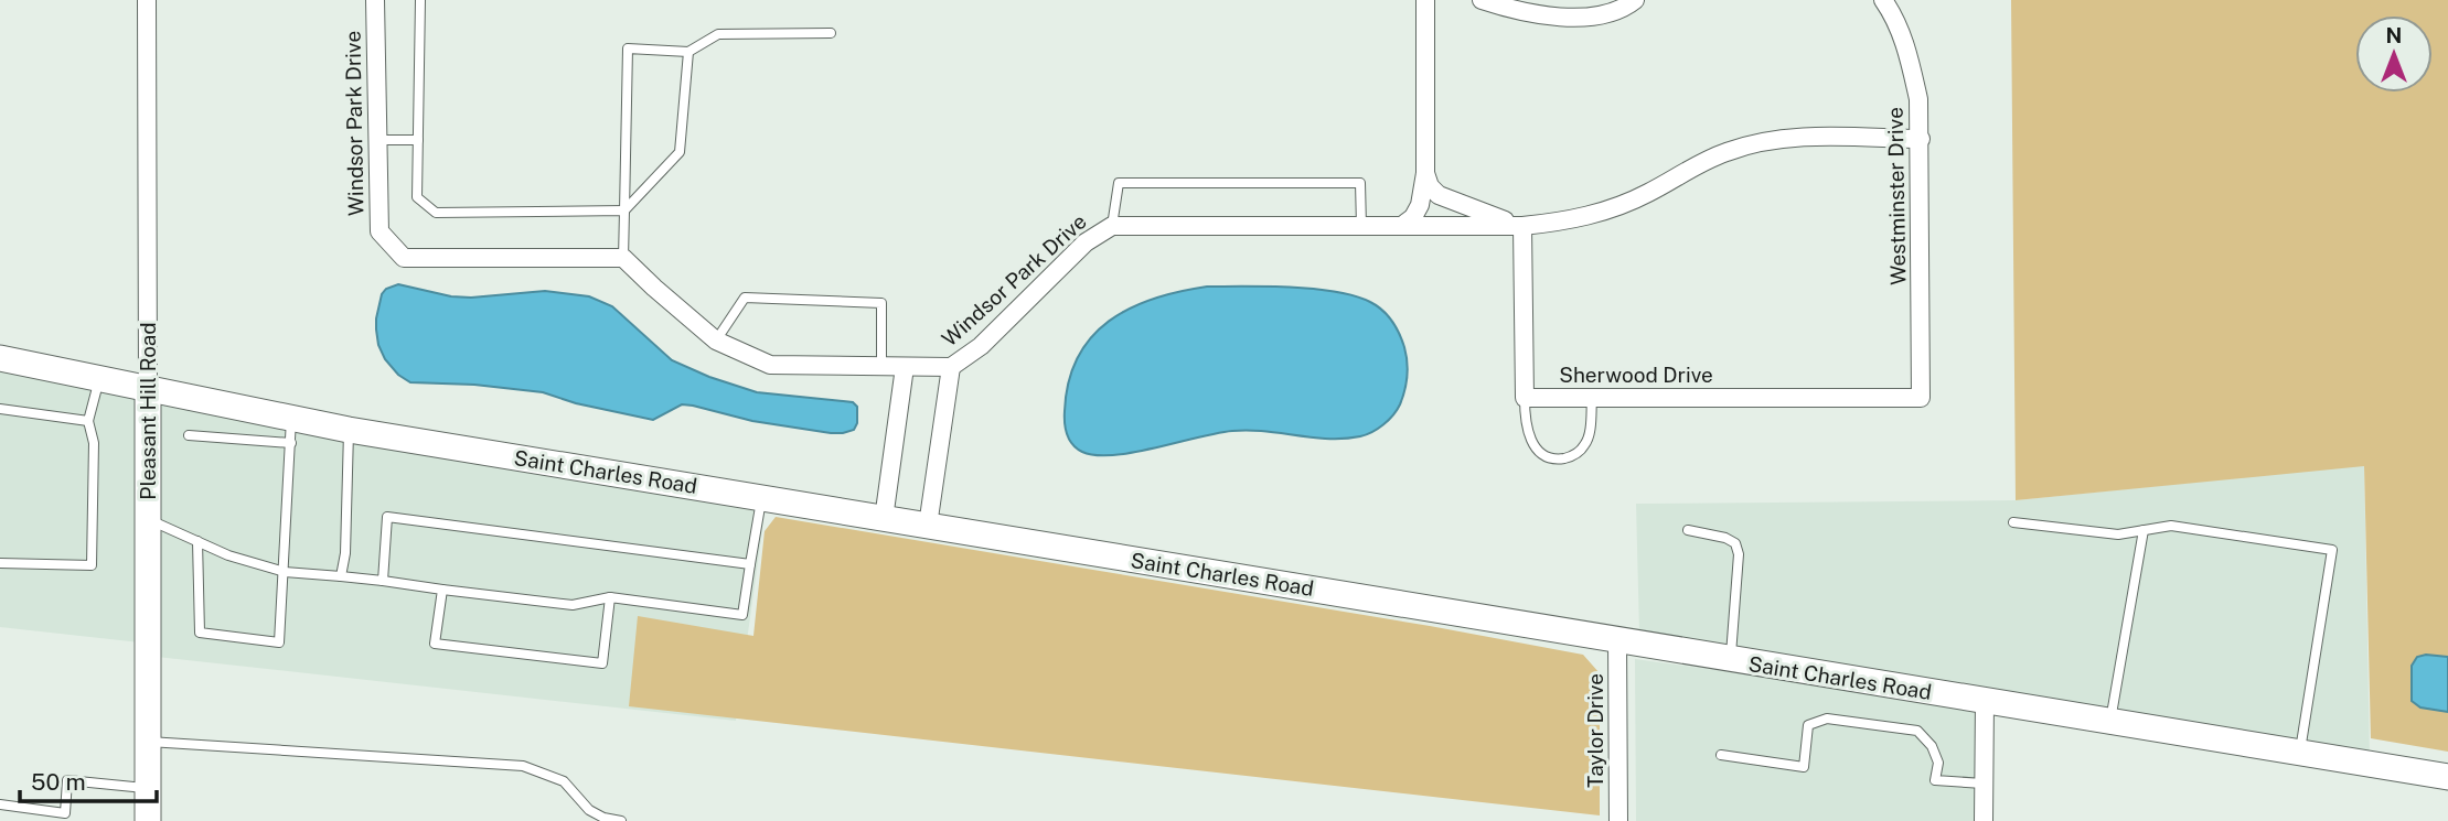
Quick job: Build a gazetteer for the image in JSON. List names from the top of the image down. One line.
{"streets":{"street":["Windsor Park Drive","Westminster Drive","Sherwood Drive","Pleasant Hill Road","Saint Charles Road","Taylor Drive"]},"crossings":[["Windsor Park Drive","Westminster Drive"],["Westminster Drive","Sherwood Drive"],["Pleasant Hill Road","Saint Charles Road"],["Saint Charles Road","Taylor Drive"]],"scale_bar":"50 m","north":"top"}
